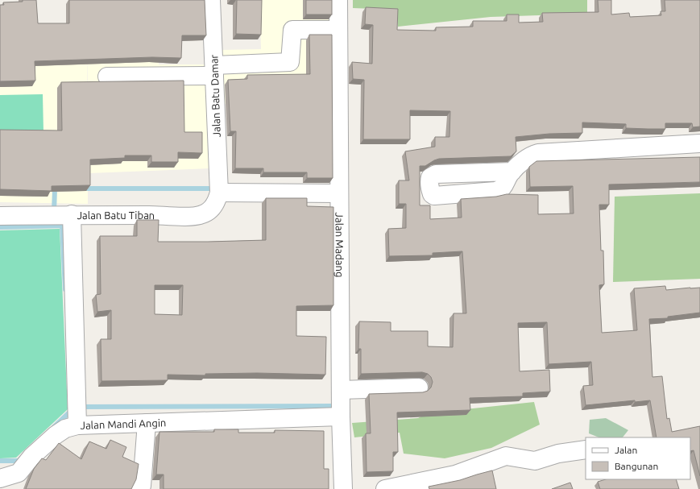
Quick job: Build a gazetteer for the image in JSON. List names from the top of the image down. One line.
{"streets":{"street":["Jalan Batu Damar","Jalan Batu Tiban","Jalan Madang","Jalan Mandi Angin"]},"crossings":[["Jalan Batu Damar","Jalan Batu Tiban"],["Jalan Batu Tiban","Jalan Mandi Angin"],["Jalan Madang","Jalan Mandi Angin"]],"legend":["Jalan","Bangunan"]}
